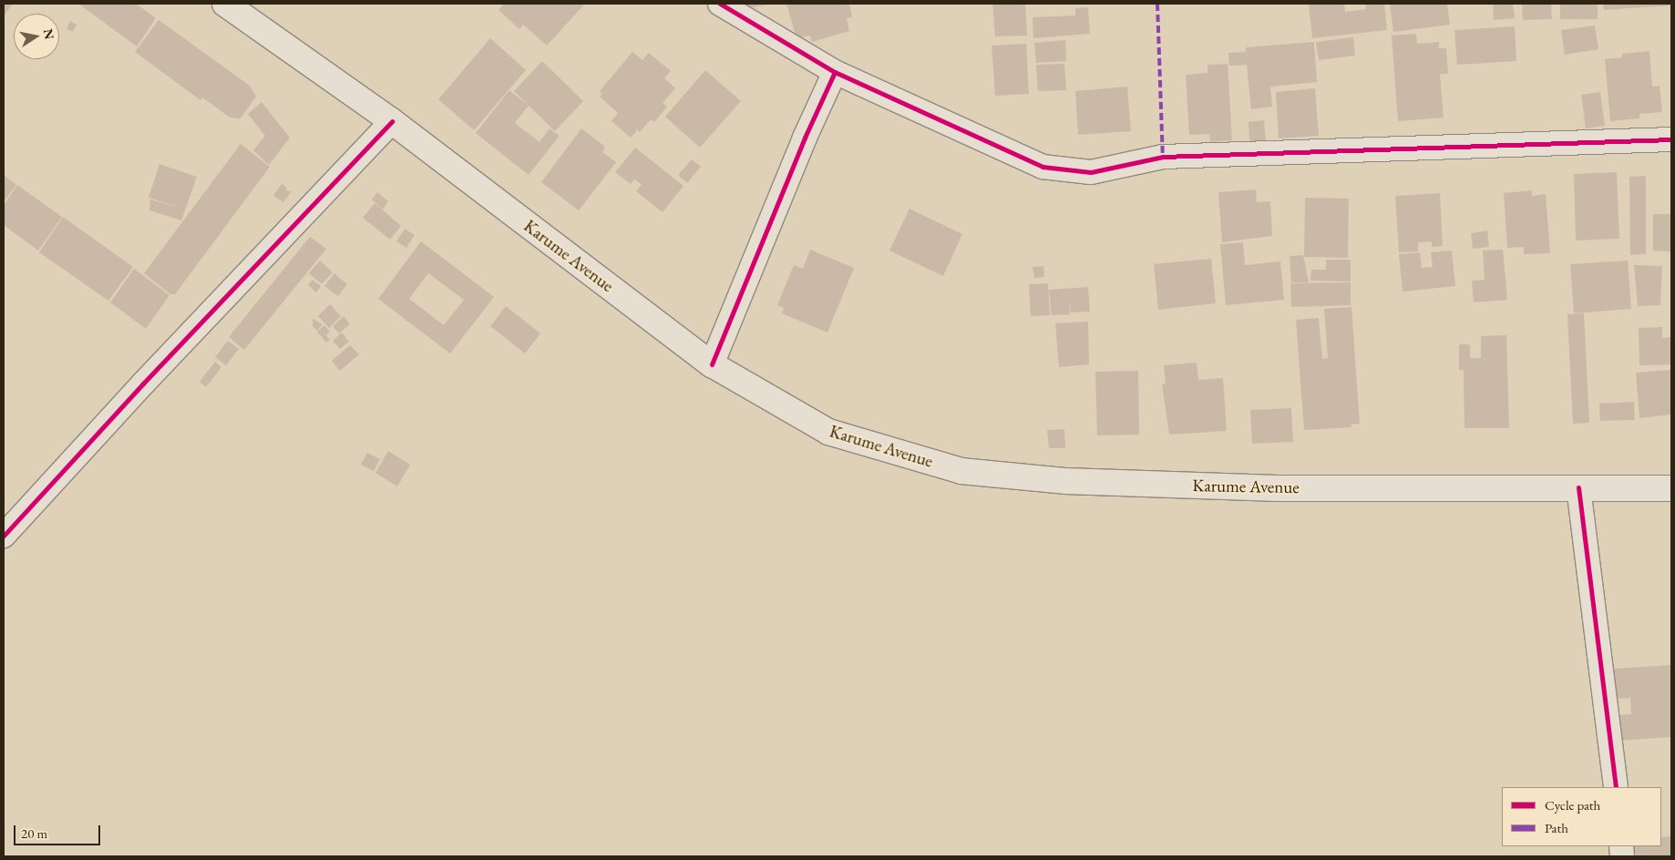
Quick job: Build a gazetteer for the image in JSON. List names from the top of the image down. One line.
{"streets":{"main road":["Karume Avenue"]},"legend":["Cycle path","Path"],"scale_bar":"20 m","north":"right"}
